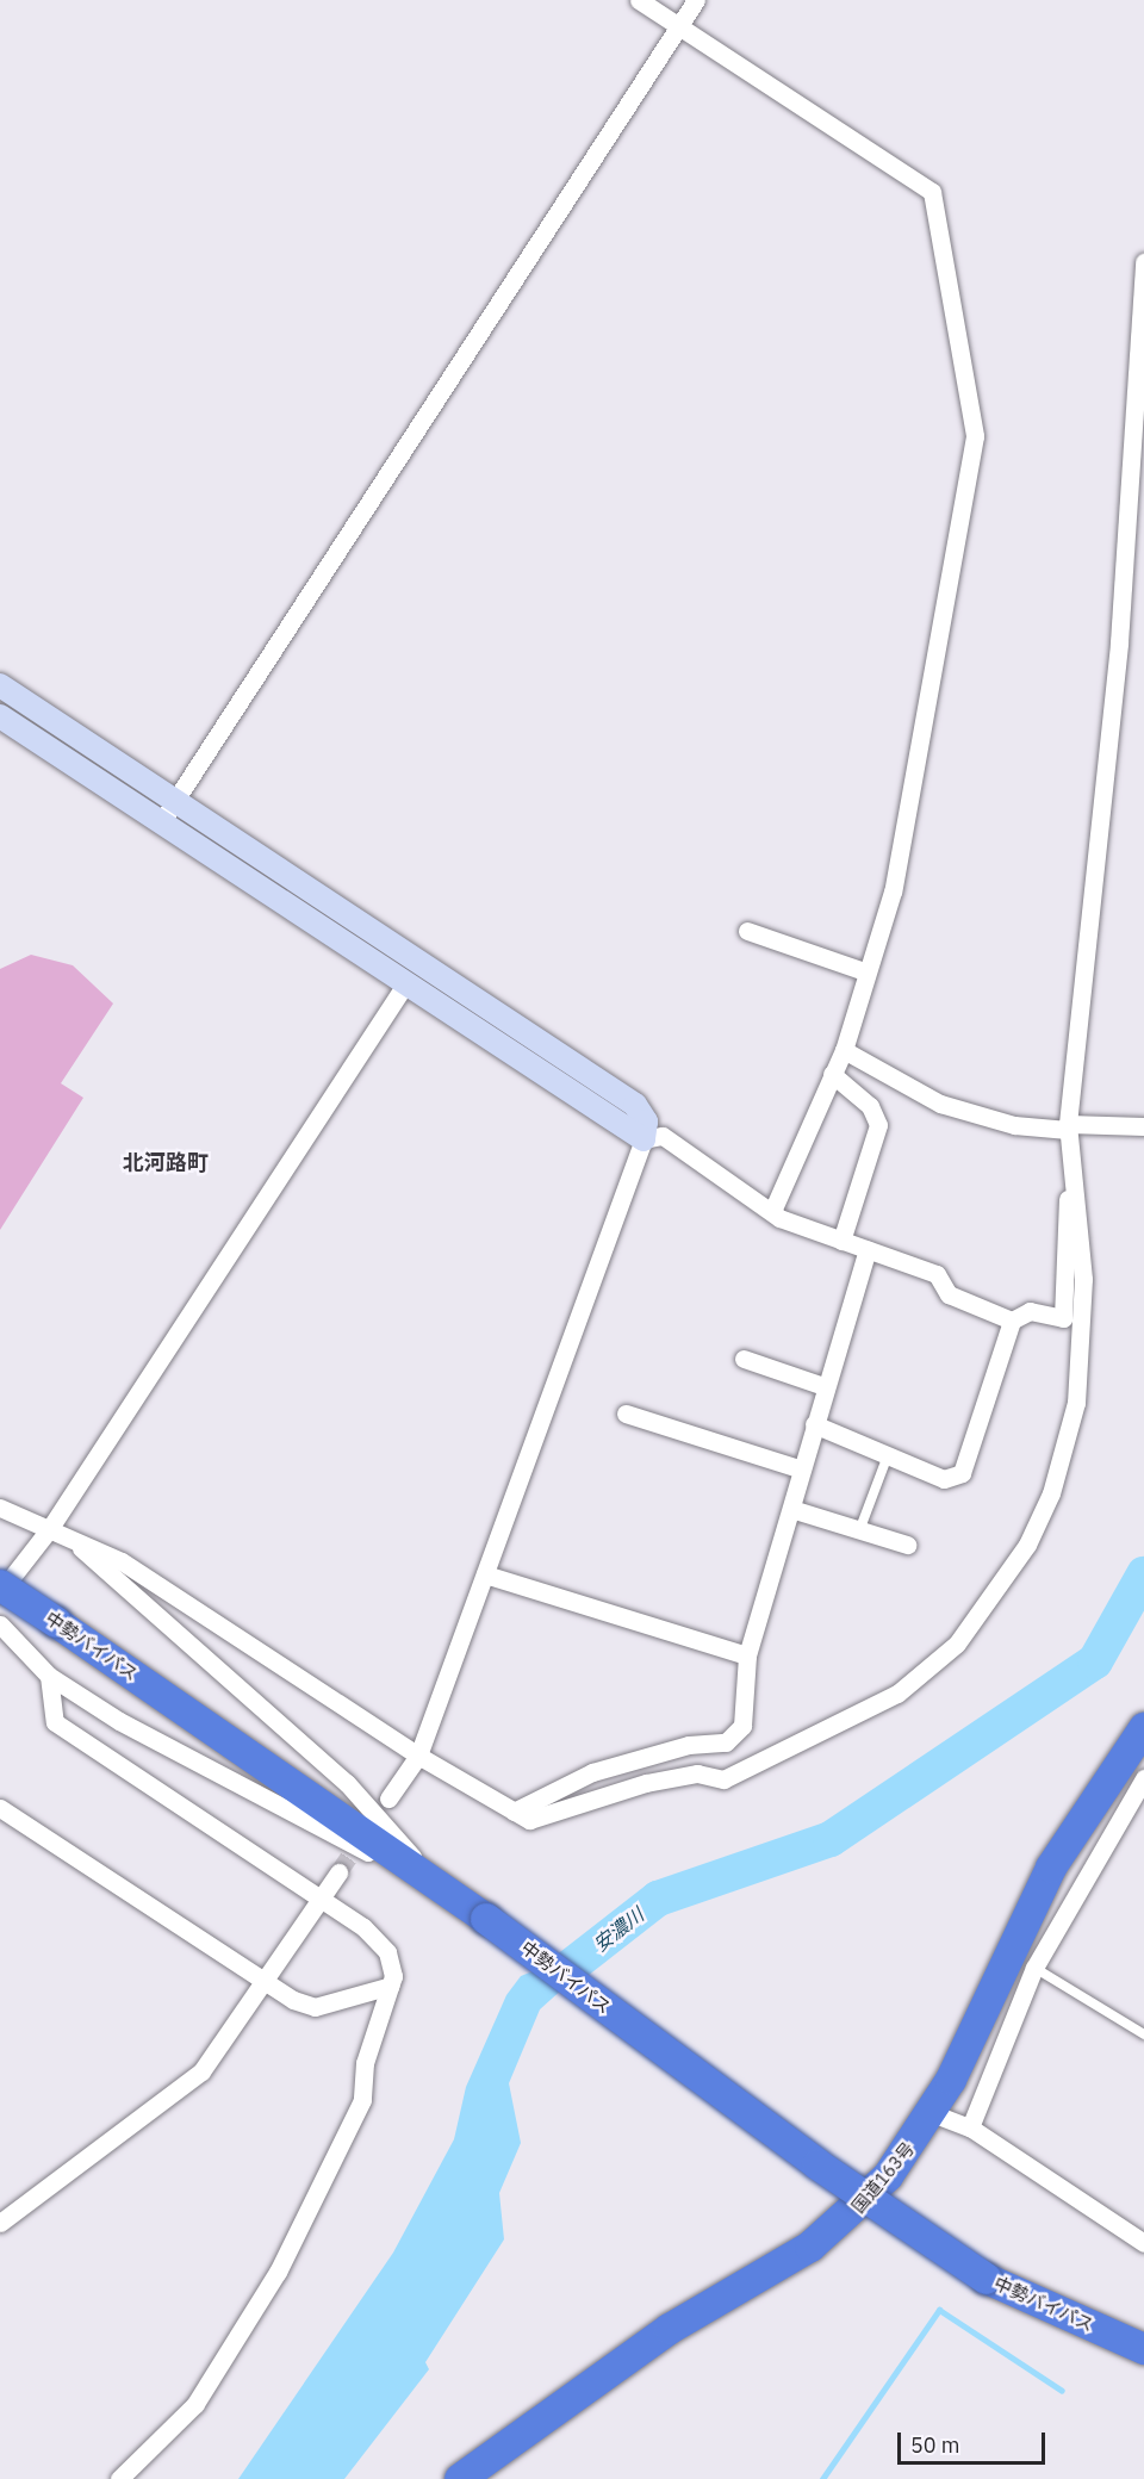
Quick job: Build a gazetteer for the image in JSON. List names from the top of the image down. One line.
{"streets":{"highway":["中勢バイパス","国道163号"]},"districts":["北河路町"],"water":["安濃川"],"scale_bar":"50 m"}
